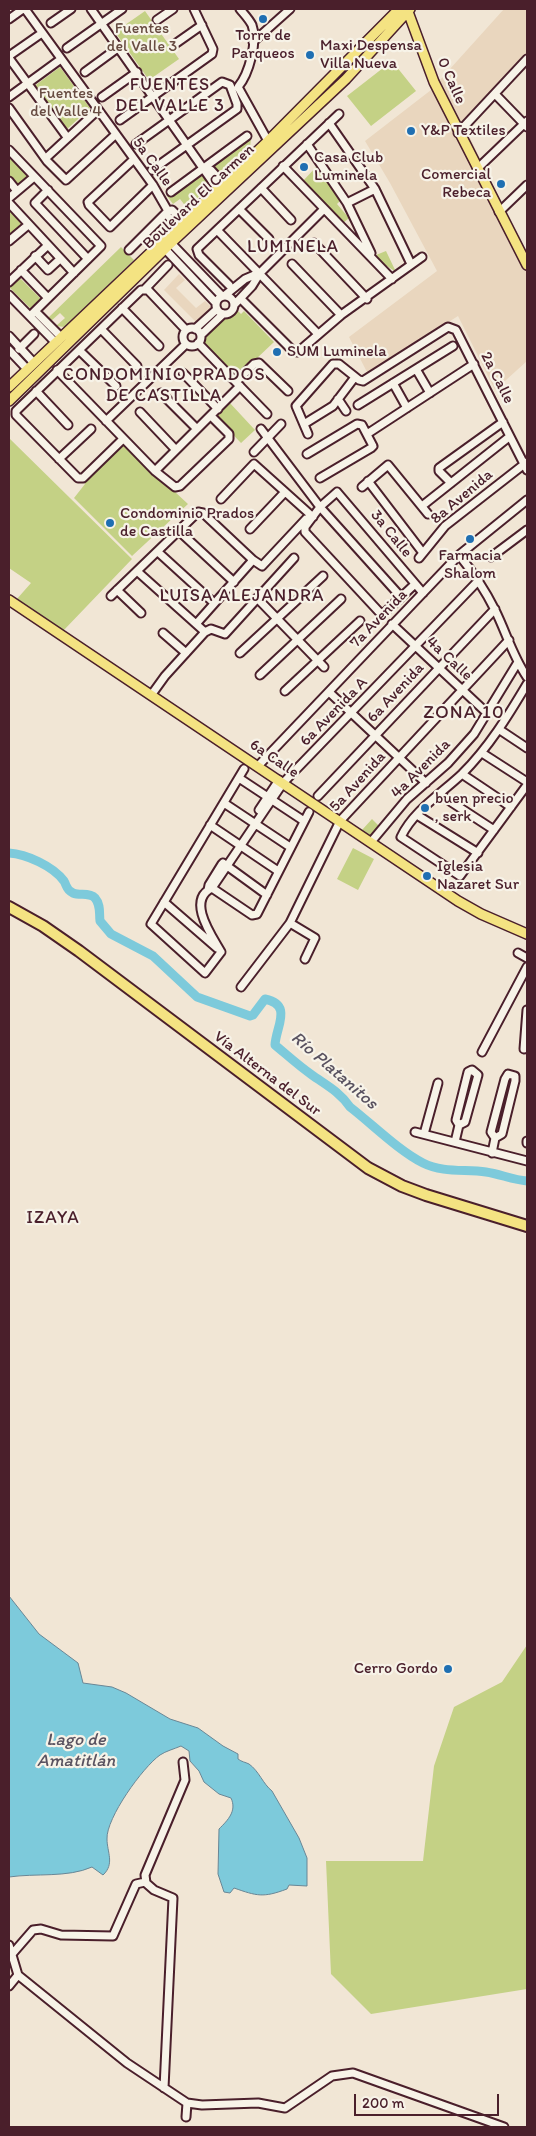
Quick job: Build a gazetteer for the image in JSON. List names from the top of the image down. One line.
{"streets":{"highway":["Vía Alterna del Sur"],"main road":["0 Calle","Boulevard El Carmen","6a Calle"],"street":["5a Calle","2a Calle","8a Avenida","3a Calle","7a Avenida","4a Calle","6a Avenida","6a Avenida A","4a Avenida","5a Avenida"]},"crossings":[["0 Calle","Boulevard El Carmen"],["2a Calle","8a Avenida"],["3a Calle","7a Avenida"],["7a Avenida","4a Calle"],["7a Avenida","6a Calle"],["4a Calle","6a Avenida"],["4a Calle","6a Avenida A"],["4a Calle","4a Avenida"],["4a Calle","5a Avenida"],["6a Avenida A","6a Calle"],["6a Calle","4a Avenida"],["6a Calle","5a Avenida"]],"districts":["FUENTES DEL VALLE 3","LUMINELA","CONDOMINIO PRADOS DE CASTILLA","LUISA ALEJANDRA","ZONA 10","IZAYA"],"water":["Río Platanitos","Lago de Amatitlán"],"parks":["Fuentes del Valle 3","Fuentes del Valle 4"],"places":["Torre de Parqueos","Maxi Despensa Villa Nueva","Y&P Textiles","Casa Club Luminela","Comercial Rebeca","SUM Luminela","Condominio Prados de Castilla","Farmacia Shalom","buen precio , serk","Iglesia Nazaret Sur","Cerro Gordo"],"scale_bar":"200 m"}
